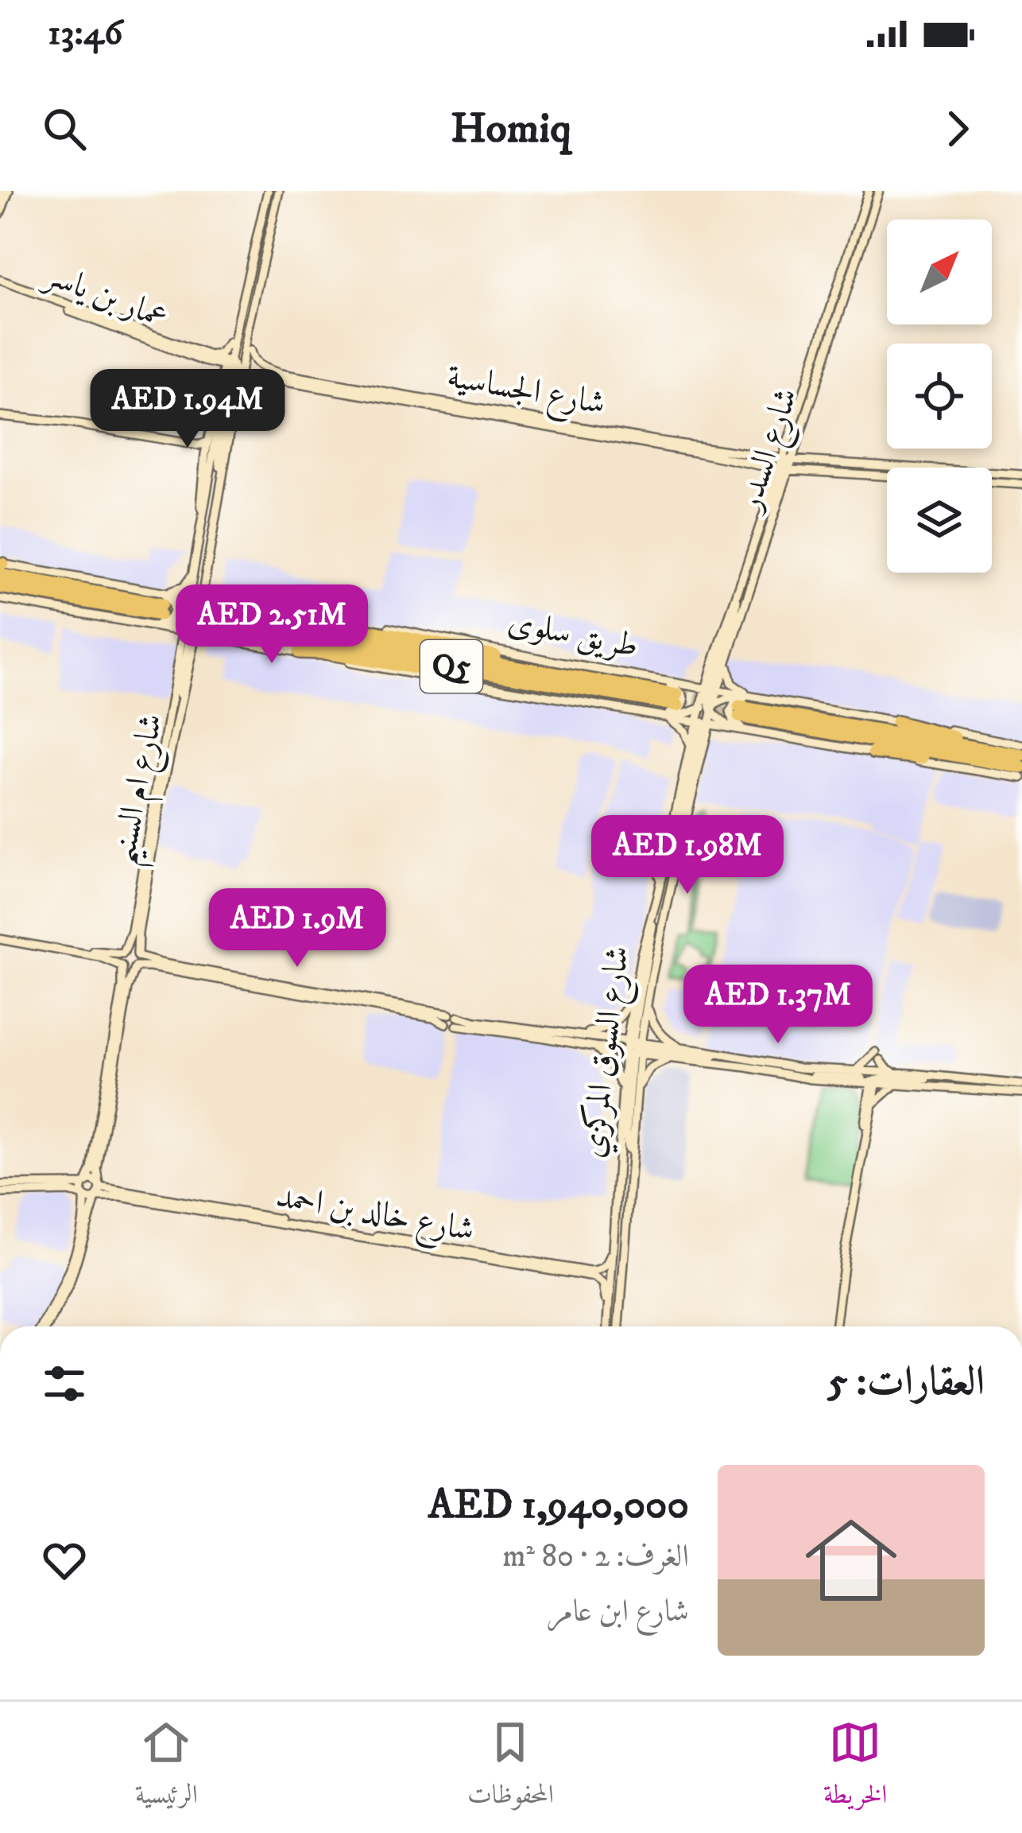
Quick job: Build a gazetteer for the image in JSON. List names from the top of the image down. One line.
{"streets":{"highway":["طريق سلوى","Q5"],"main road":["عمار بن ياسر","شارع الجساسية","شارع السدر","شارع ام السنيم","شارع السوق المركزي","شارع خالد بن احمد"]},"crossings":[["شارع الجساسية","شارع السدر"],["شارع السدر","طريق سلوى"],["شارع السدر","شارع السوق المركزي"],["طريق سلوى","شارع ام السنيم"],["طريق سلوى","شارع السوق المركزي"],["شارع السوق المركزي","شارع خالد بن احمد"]],"north":"top right","page":{"status":"13:46","header":"Homiq","price":["AED 1.94M","AED 2.51M","AED 1.98M","AED 1.9M","AED 1.37M"],"heading":"العقارات: 5","list":[{"name":"AED 1,940,000","note":"الغرف: 2 · 80 m² · شارع ابن عامر"}],"tabs":["الخريطة","المحفوظات","الرئيسية"]}}
